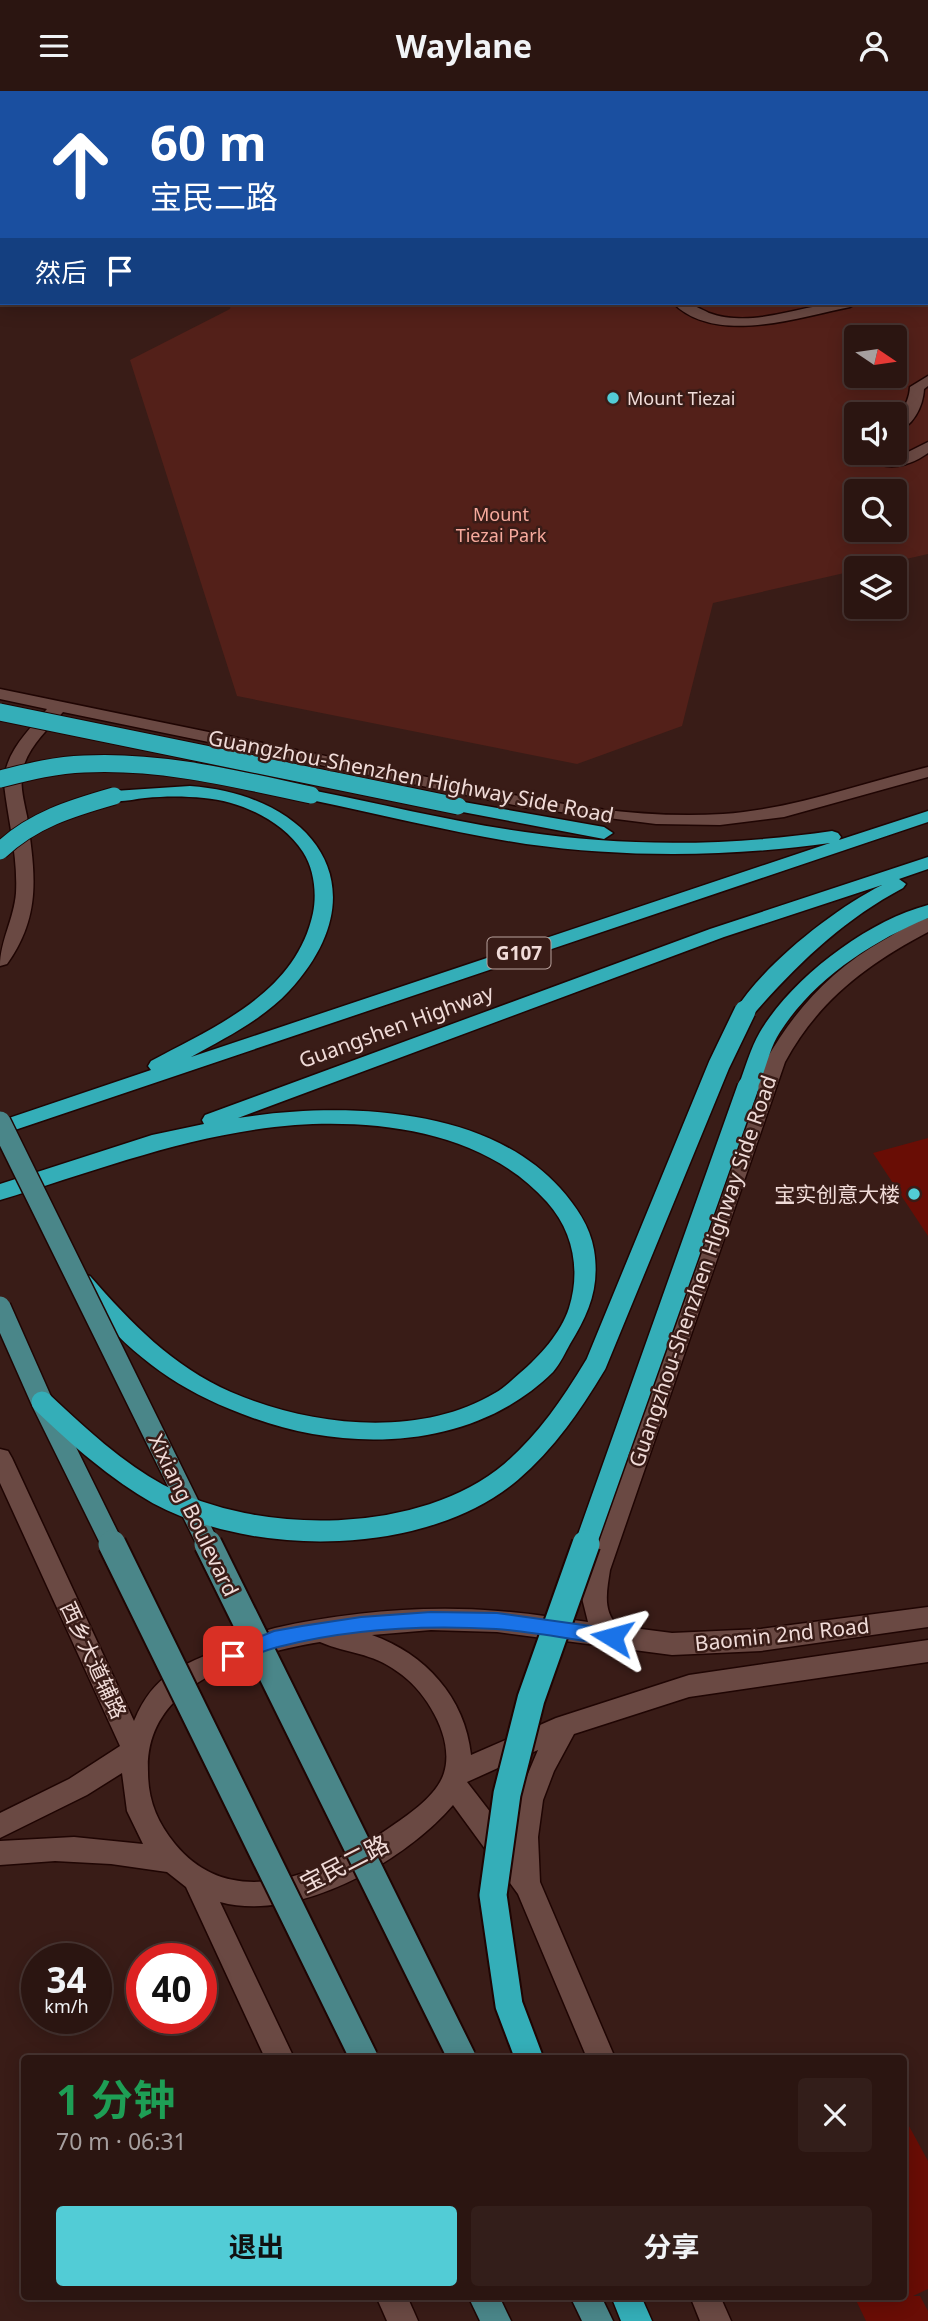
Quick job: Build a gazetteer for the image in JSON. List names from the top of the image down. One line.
{"streets":{"highway":["G107","Guangshen Highway"],"main road":["Xixiang Boulevard"],"street":["Guangzhou-Shenzhen Highway Side Road","Baomin 2nd Road","西乡大道辅路","宝民二路"]},"crossings":[["Guangzhou-Shenzhen Highway Side Road","Baomin 2nd Road"],["Guangshen Highway","Xixiang Boulevard"],["Baomin 2nd Road","宝民二路"],["西乡大道辅路","宝民二路"]],"parks":["Mount Tiezai Park"],"places":["Mount Tiezai","宝实创意大楼"],"north":"right","page":{"header":"Waylane","turn":["60 m","宝民二路"],"then":"然后","speed":"34 km/h","limit":"40","heading":["1 分钟","70 m · 06:31"],"buttons":["退出","分享"]}}
